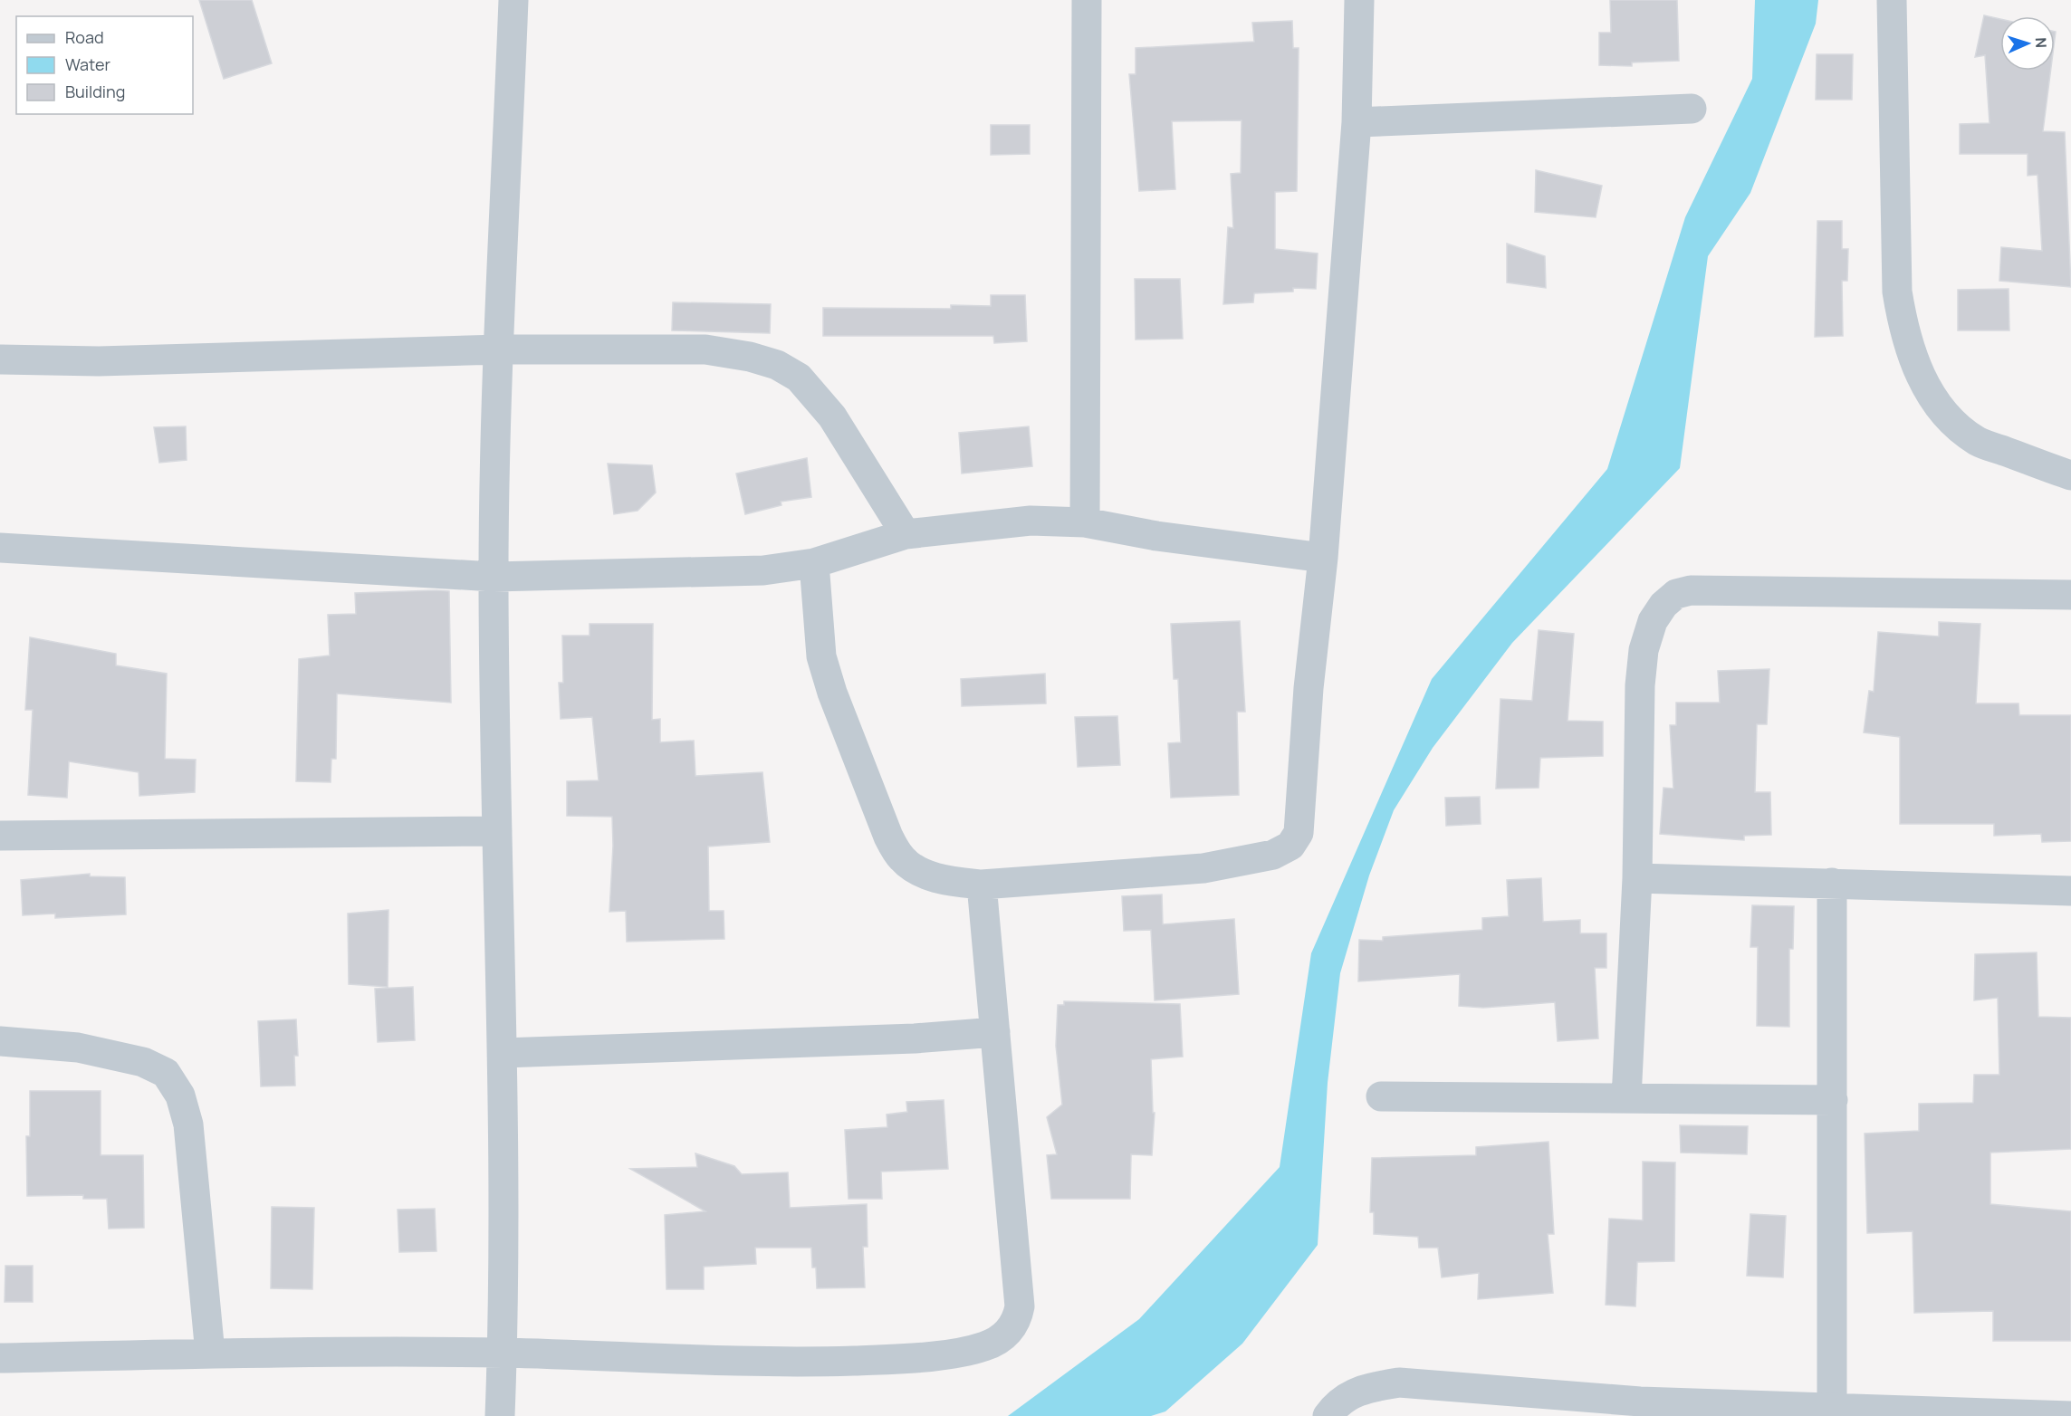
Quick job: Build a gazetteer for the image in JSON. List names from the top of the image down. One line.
{"legend":["Road","Water","Building"],"north":"right"}
